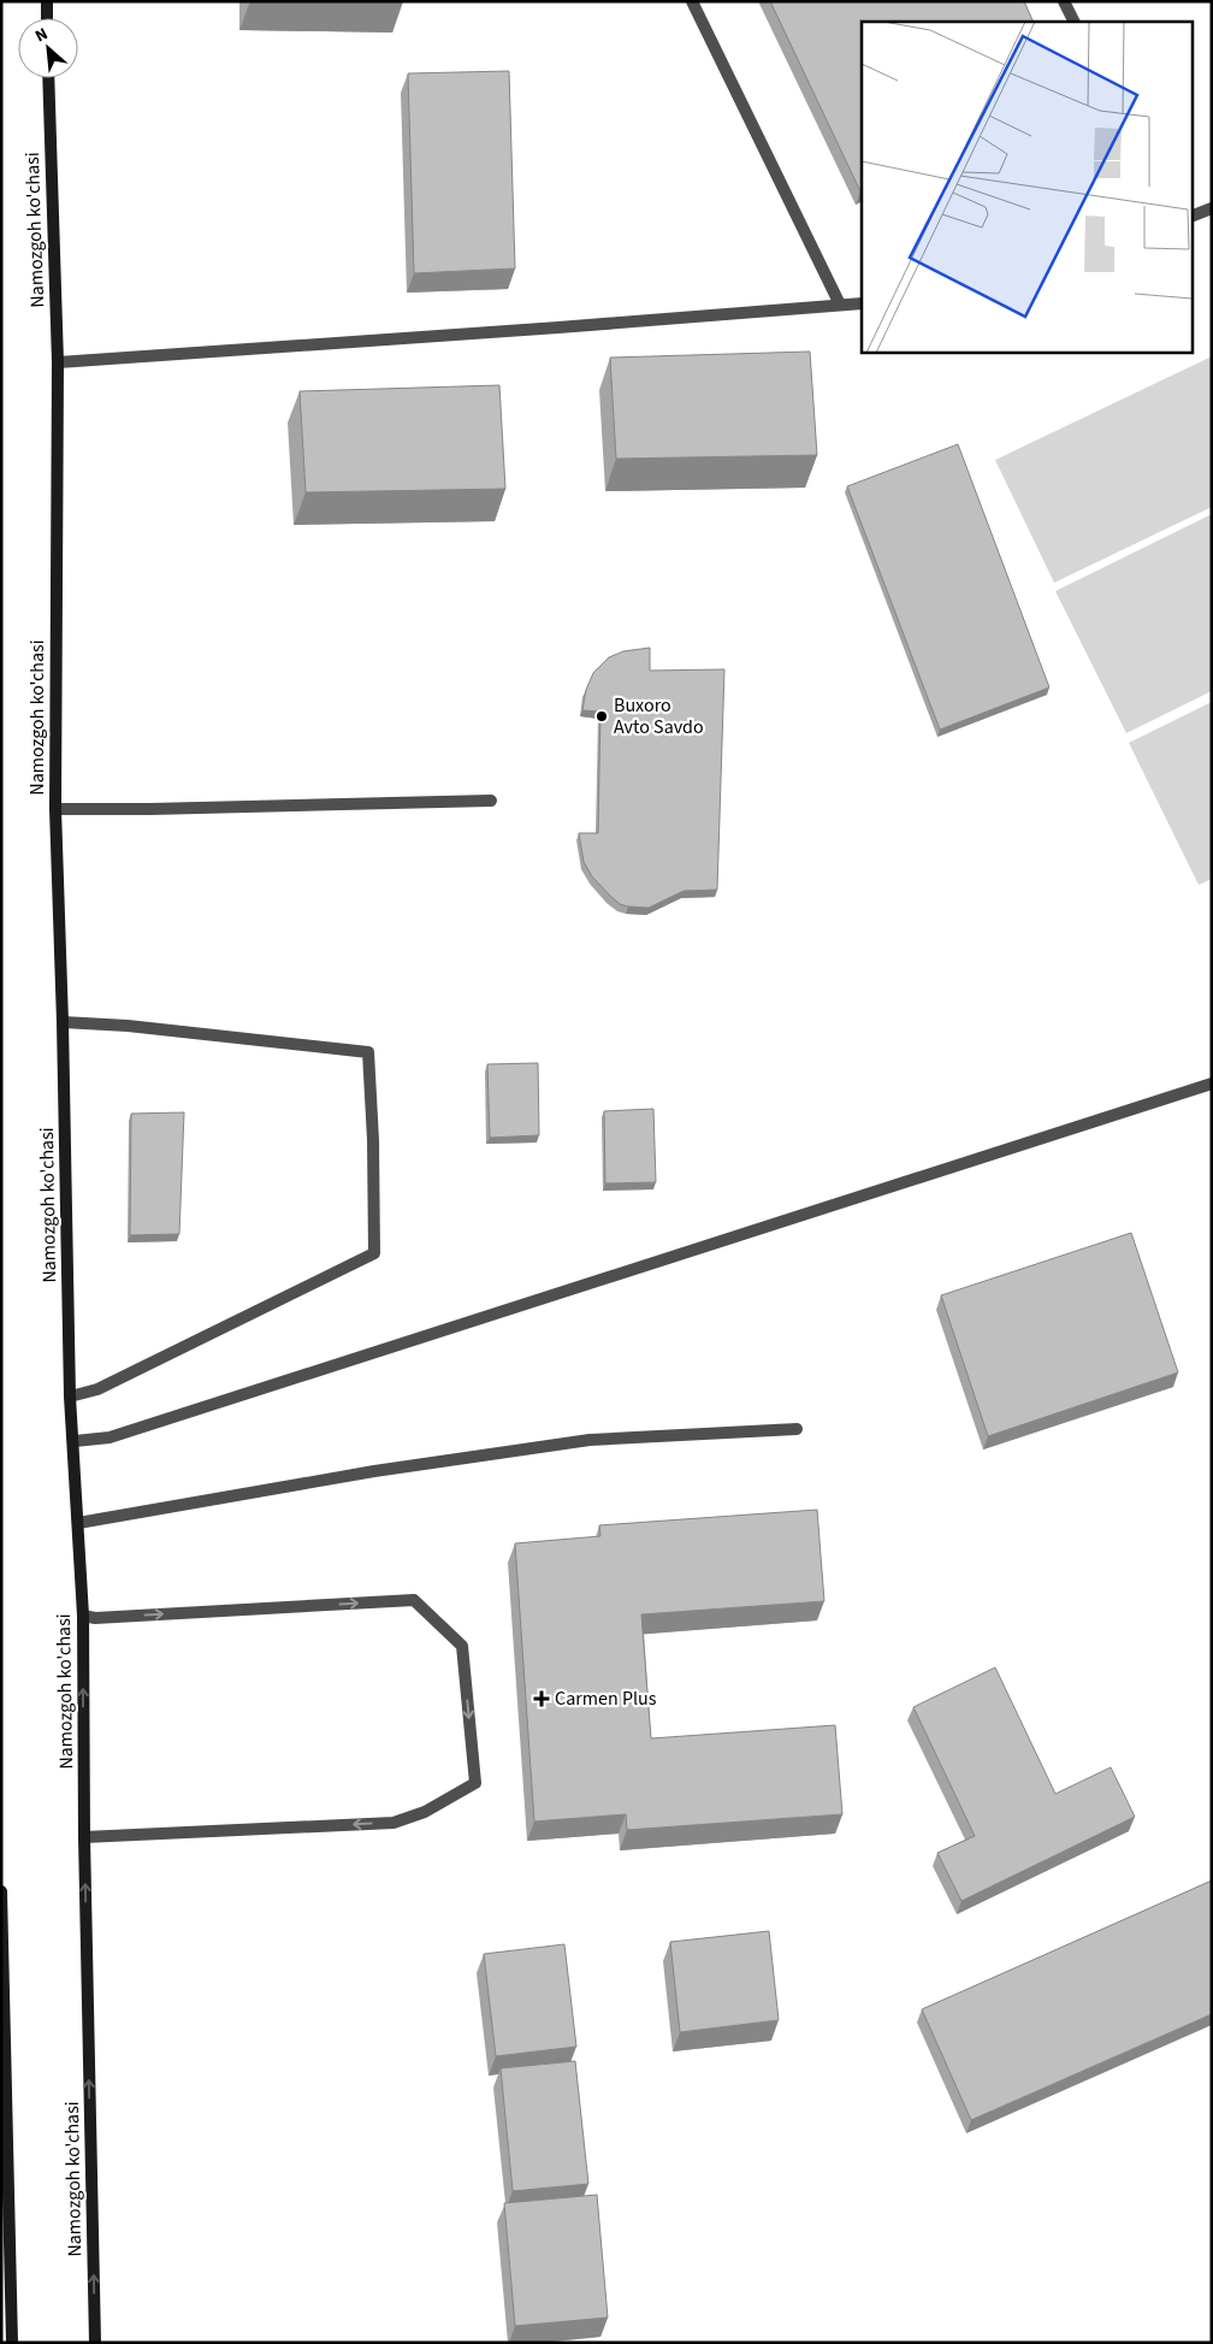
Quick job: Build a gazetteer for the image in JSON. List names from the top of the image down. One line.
{"streets":{"main road":["Namozgoh ko'chasi"]},"places":{"other":["Buxoro Avto Savdo"],"health":["Carmen Plus"]},"north":"top left"}
